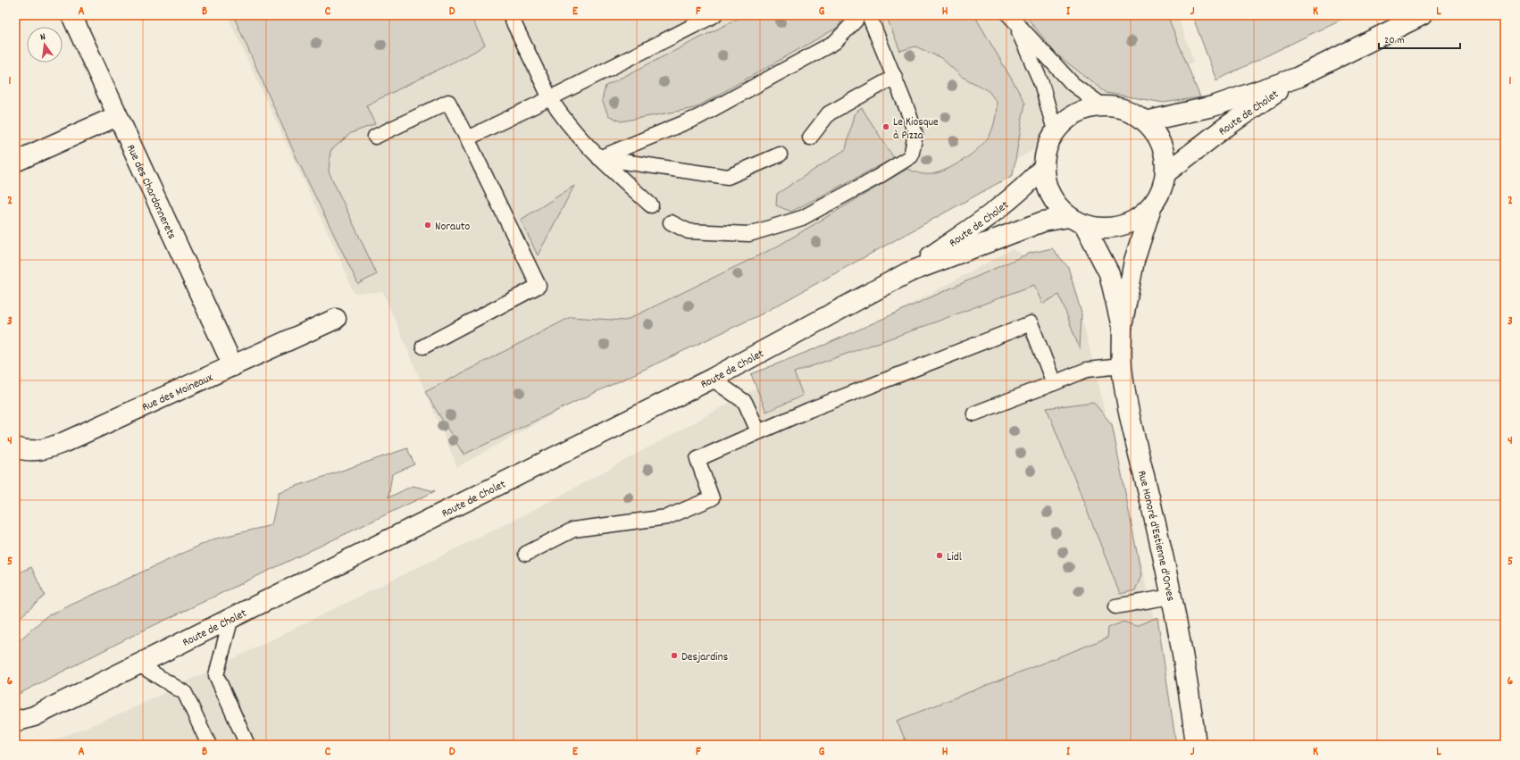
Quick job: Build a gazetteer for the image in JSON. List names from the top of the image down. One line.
{"streets":{"main road":["Route de Cholet","Rue des Chardonnerets","Rue des Moineaux","Rue Honoré d'Estienne d'Orves"]},"crossings":[["Route de Cholet","Rue Honoré d'Estienne d'Orves"],["Rue des Chardonnerets","Rue des Moineaux"]],"places":["Le Kiosque à Pizza","Norauto","Lidl","Desjardins"],"scale_bar":"20 m","north":"top","grid":{"columns":["A","B","C","D","E","F","G","H","I","J","K","L"],"rows":["1","2","3","4","5","6"]}}
